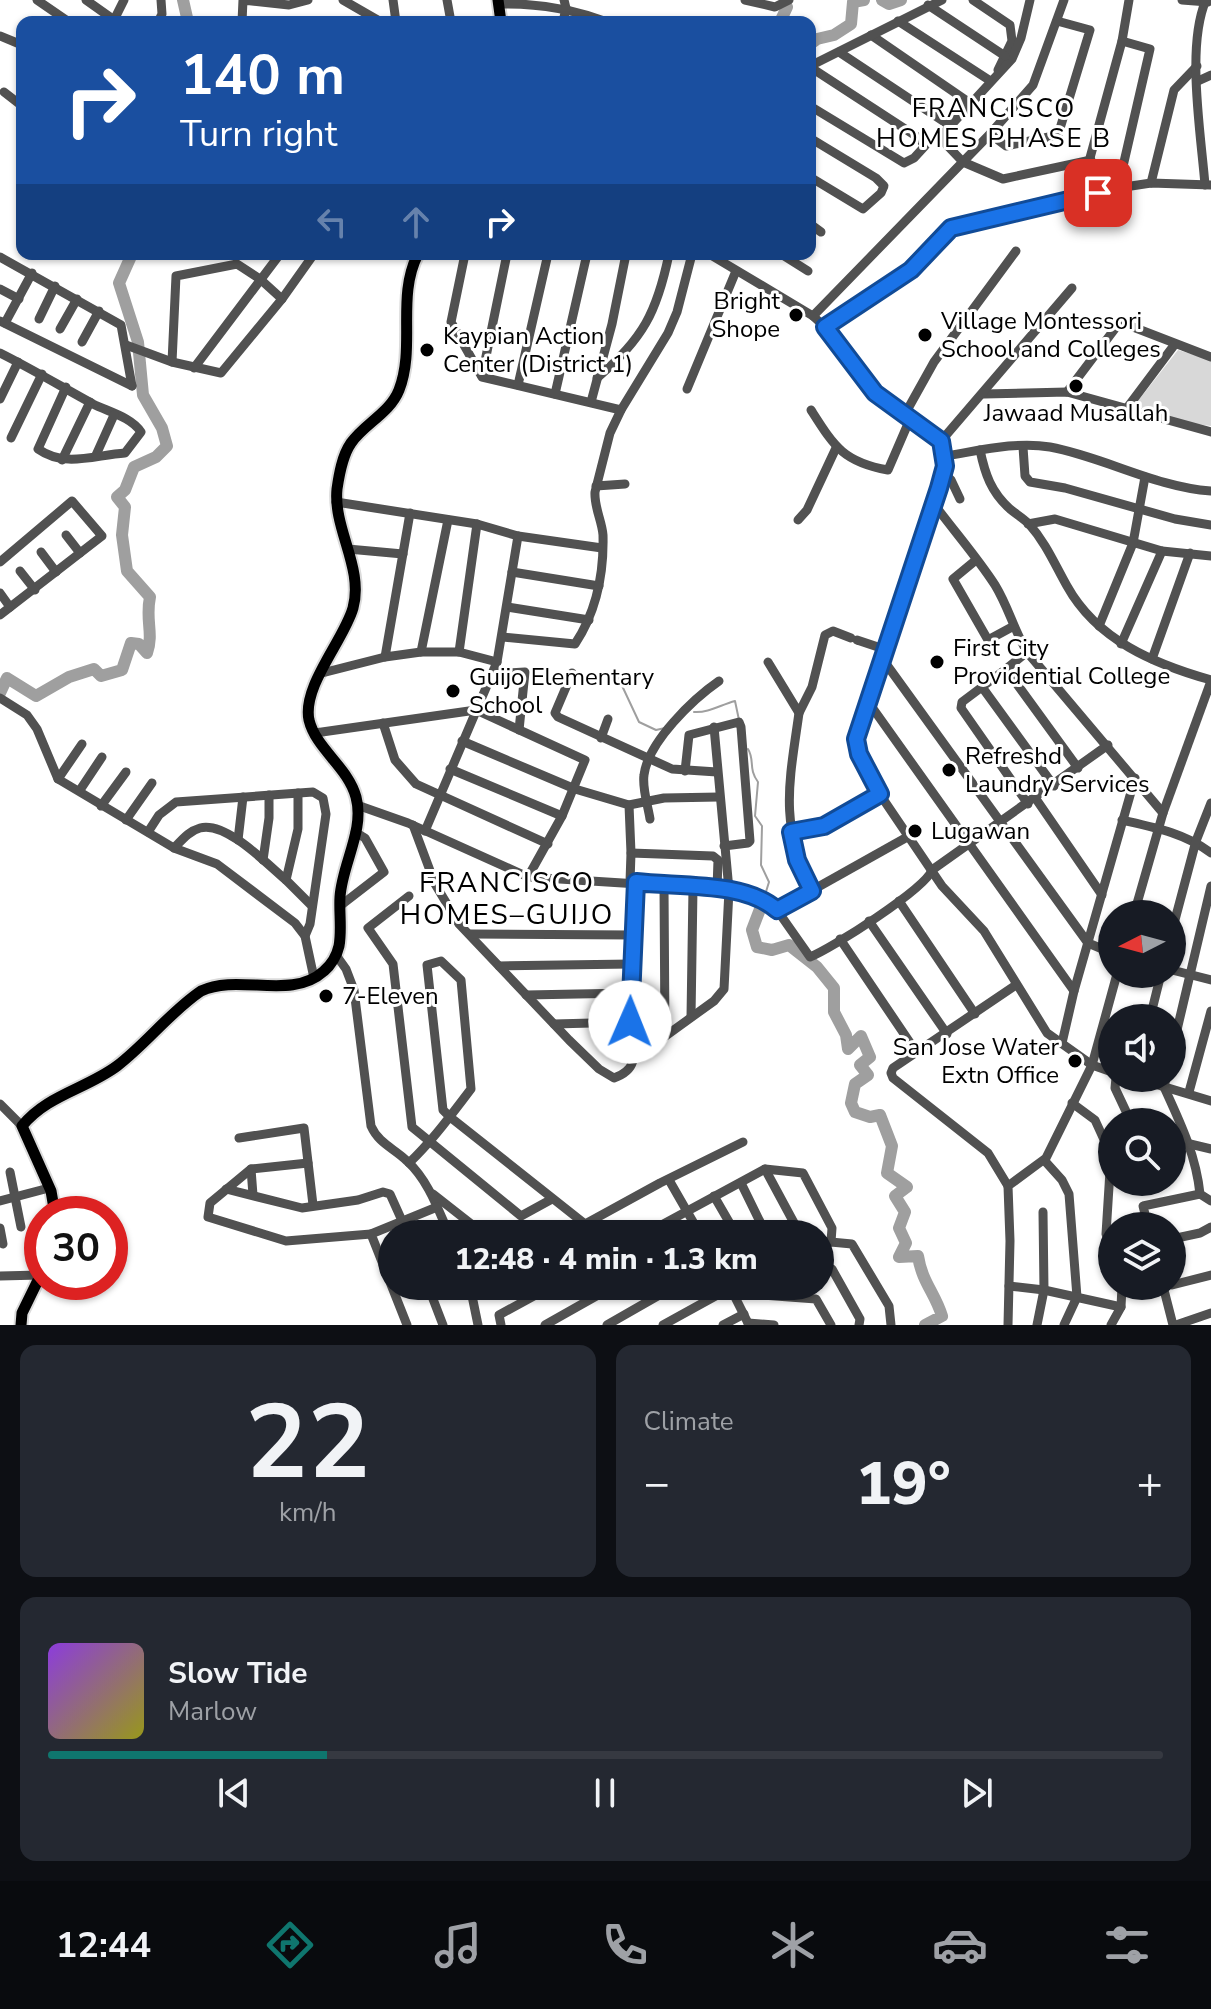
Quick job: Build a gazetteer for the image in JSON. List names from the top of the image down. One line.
{"districts":["FRANCISCO HOMES PHASE B","FRANCISCO HOMES–GUIJO"],"places":["Bright Shope","Village Montessori School and Colleges","Kaypian Action Center (District 1)","Jawaad Musallah","First City Providential College","Guijo Elementary School","Refreshd Laundry Services","Lugawan","7-Eleven","San Jose Water Extn Office"],"north":"left","page":{"turn":["140 m","Turn right"],"limit":"30","trip":"12:48 · 4 min · 1.3 km","tile":[["22","km/h"],"Climate"],"heat":["−","19°","+"],"song":["Slow Tide","Marlow"],"tabs":"12:44"}}
